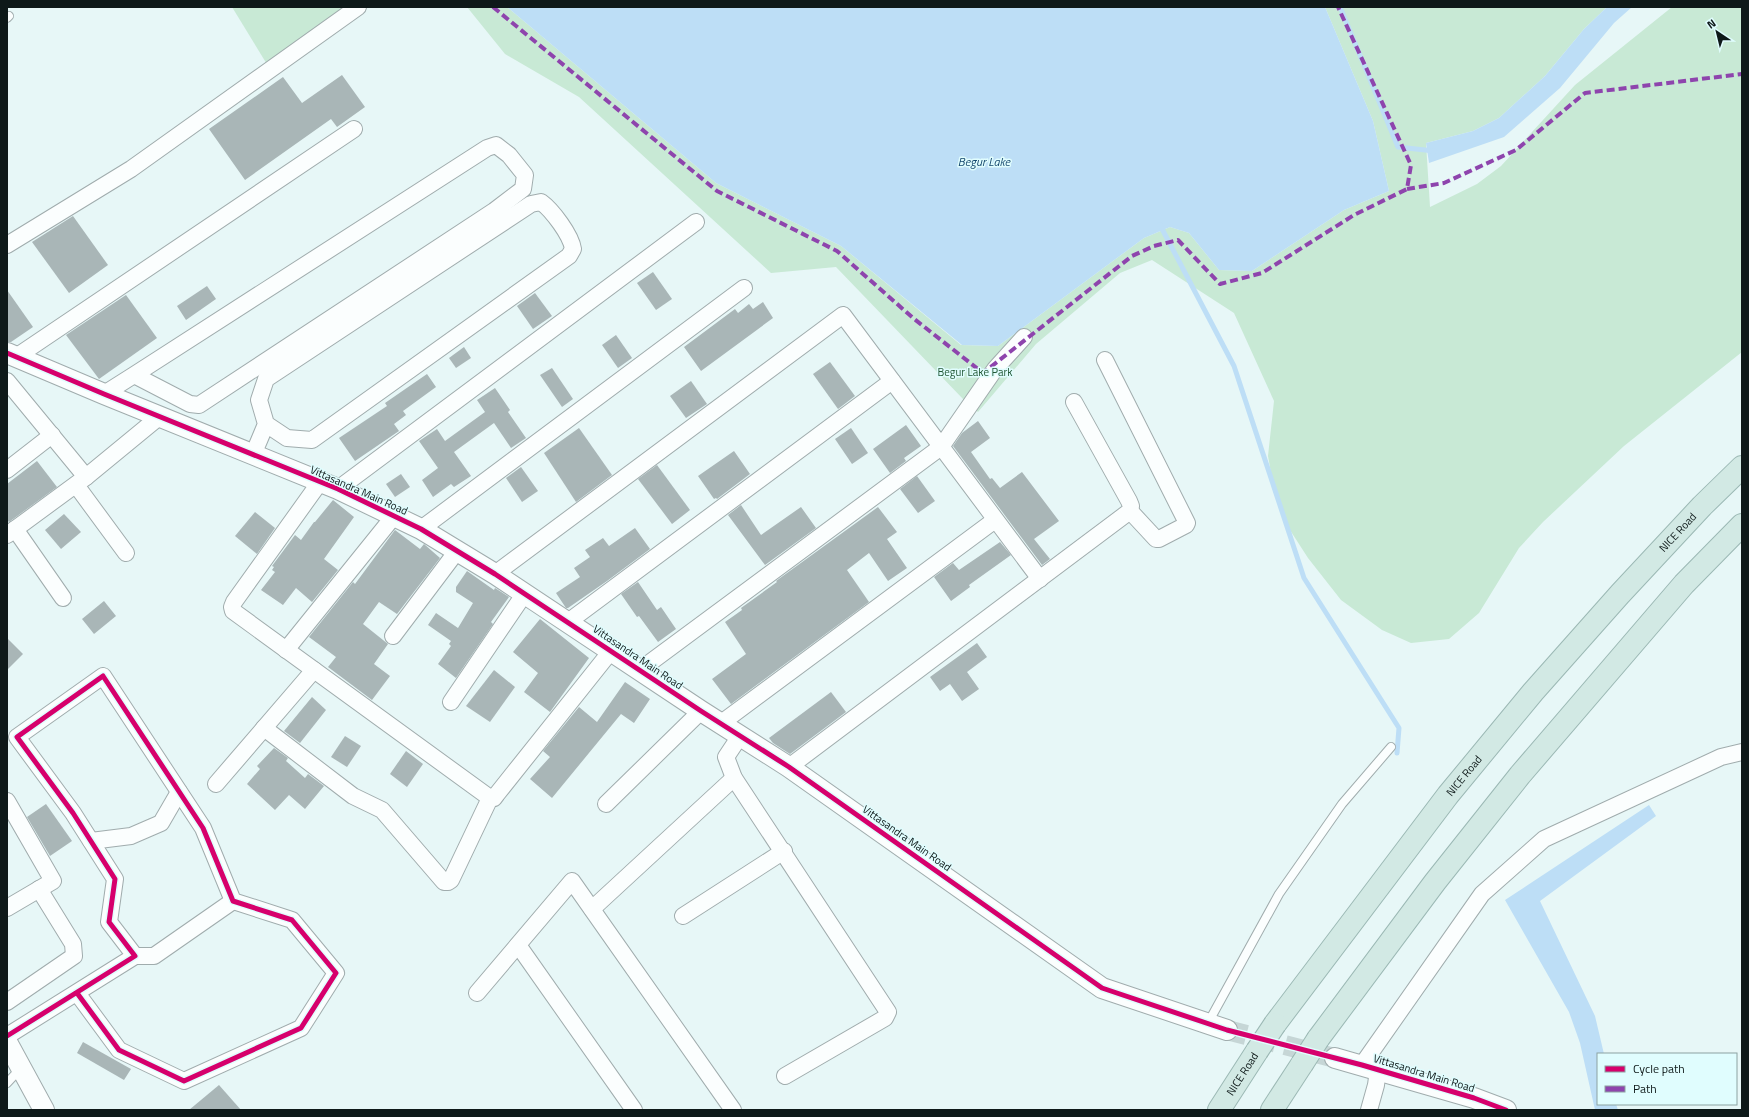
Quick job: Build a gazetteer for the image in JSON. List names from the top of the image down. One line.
{"streets":{"highway":["NICE Road"],"street":["Vittasandra Main Road"]},"water":["Begur Lake"],"parks":["Begur Lake Park"],"legend":["Cycle path","Path"],"north":"top left"}
